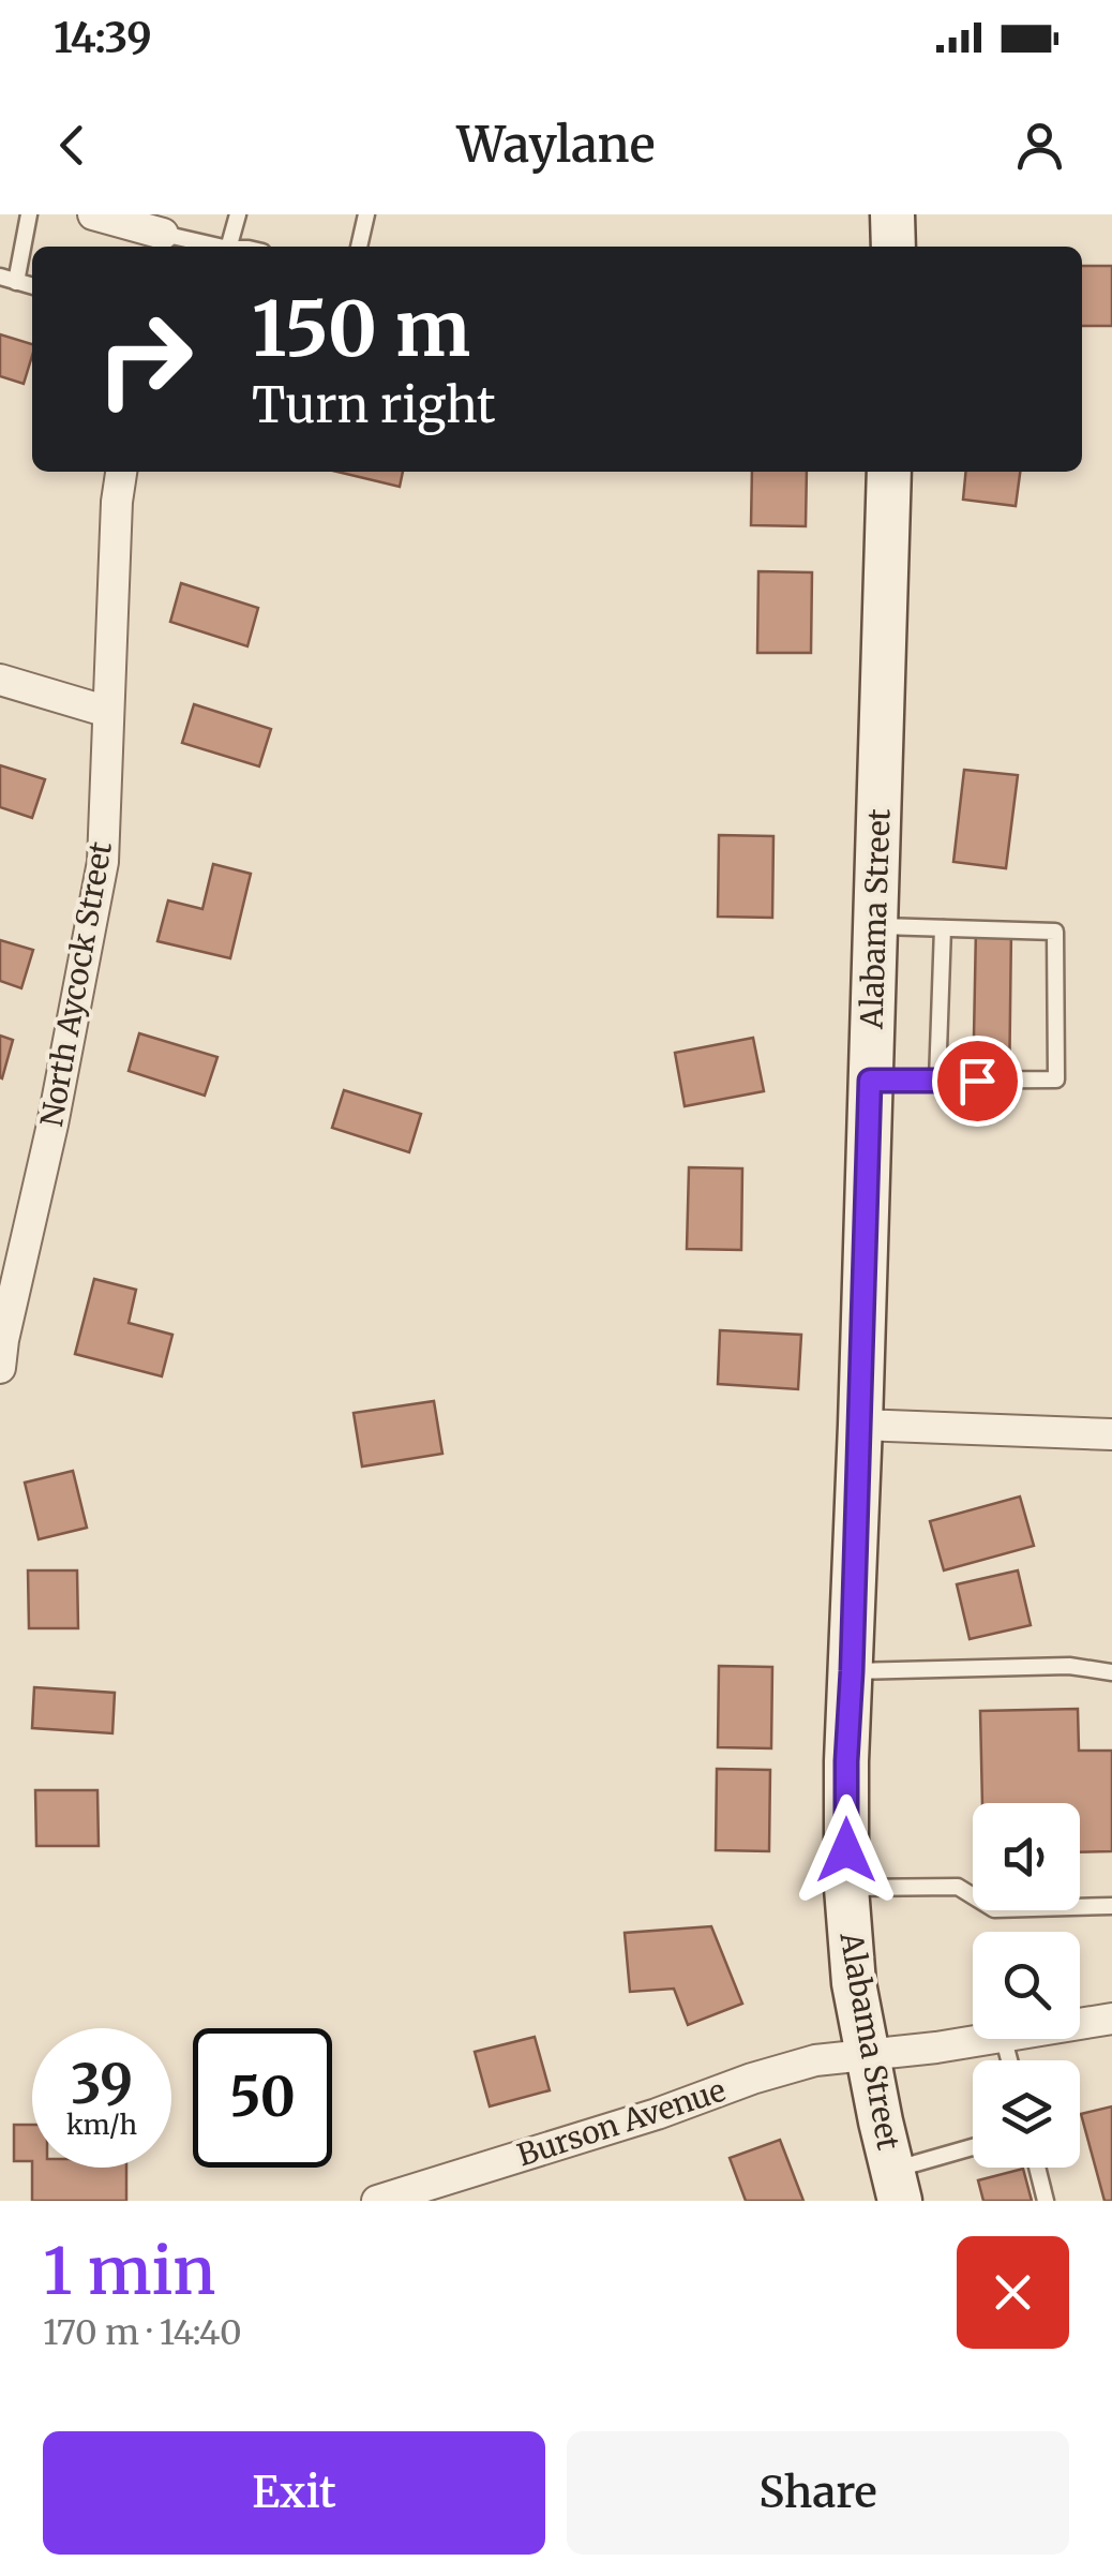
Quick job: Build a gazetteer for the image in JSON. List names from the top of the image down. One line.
{"streets":{"main road":["Alabama Street"],"street":["North Aycock Street","Burson Avenue"]},"crossings":[["Alabama Street","Burson Avenue"]],"page":{"status":"14:39","header":"Waylane","turn":["150 m","Turn right"],"speed":"39 km/h","limit":"50","heading":["1 min","170 m · 14:40"],"buttons":["Exit","Share"]}}
